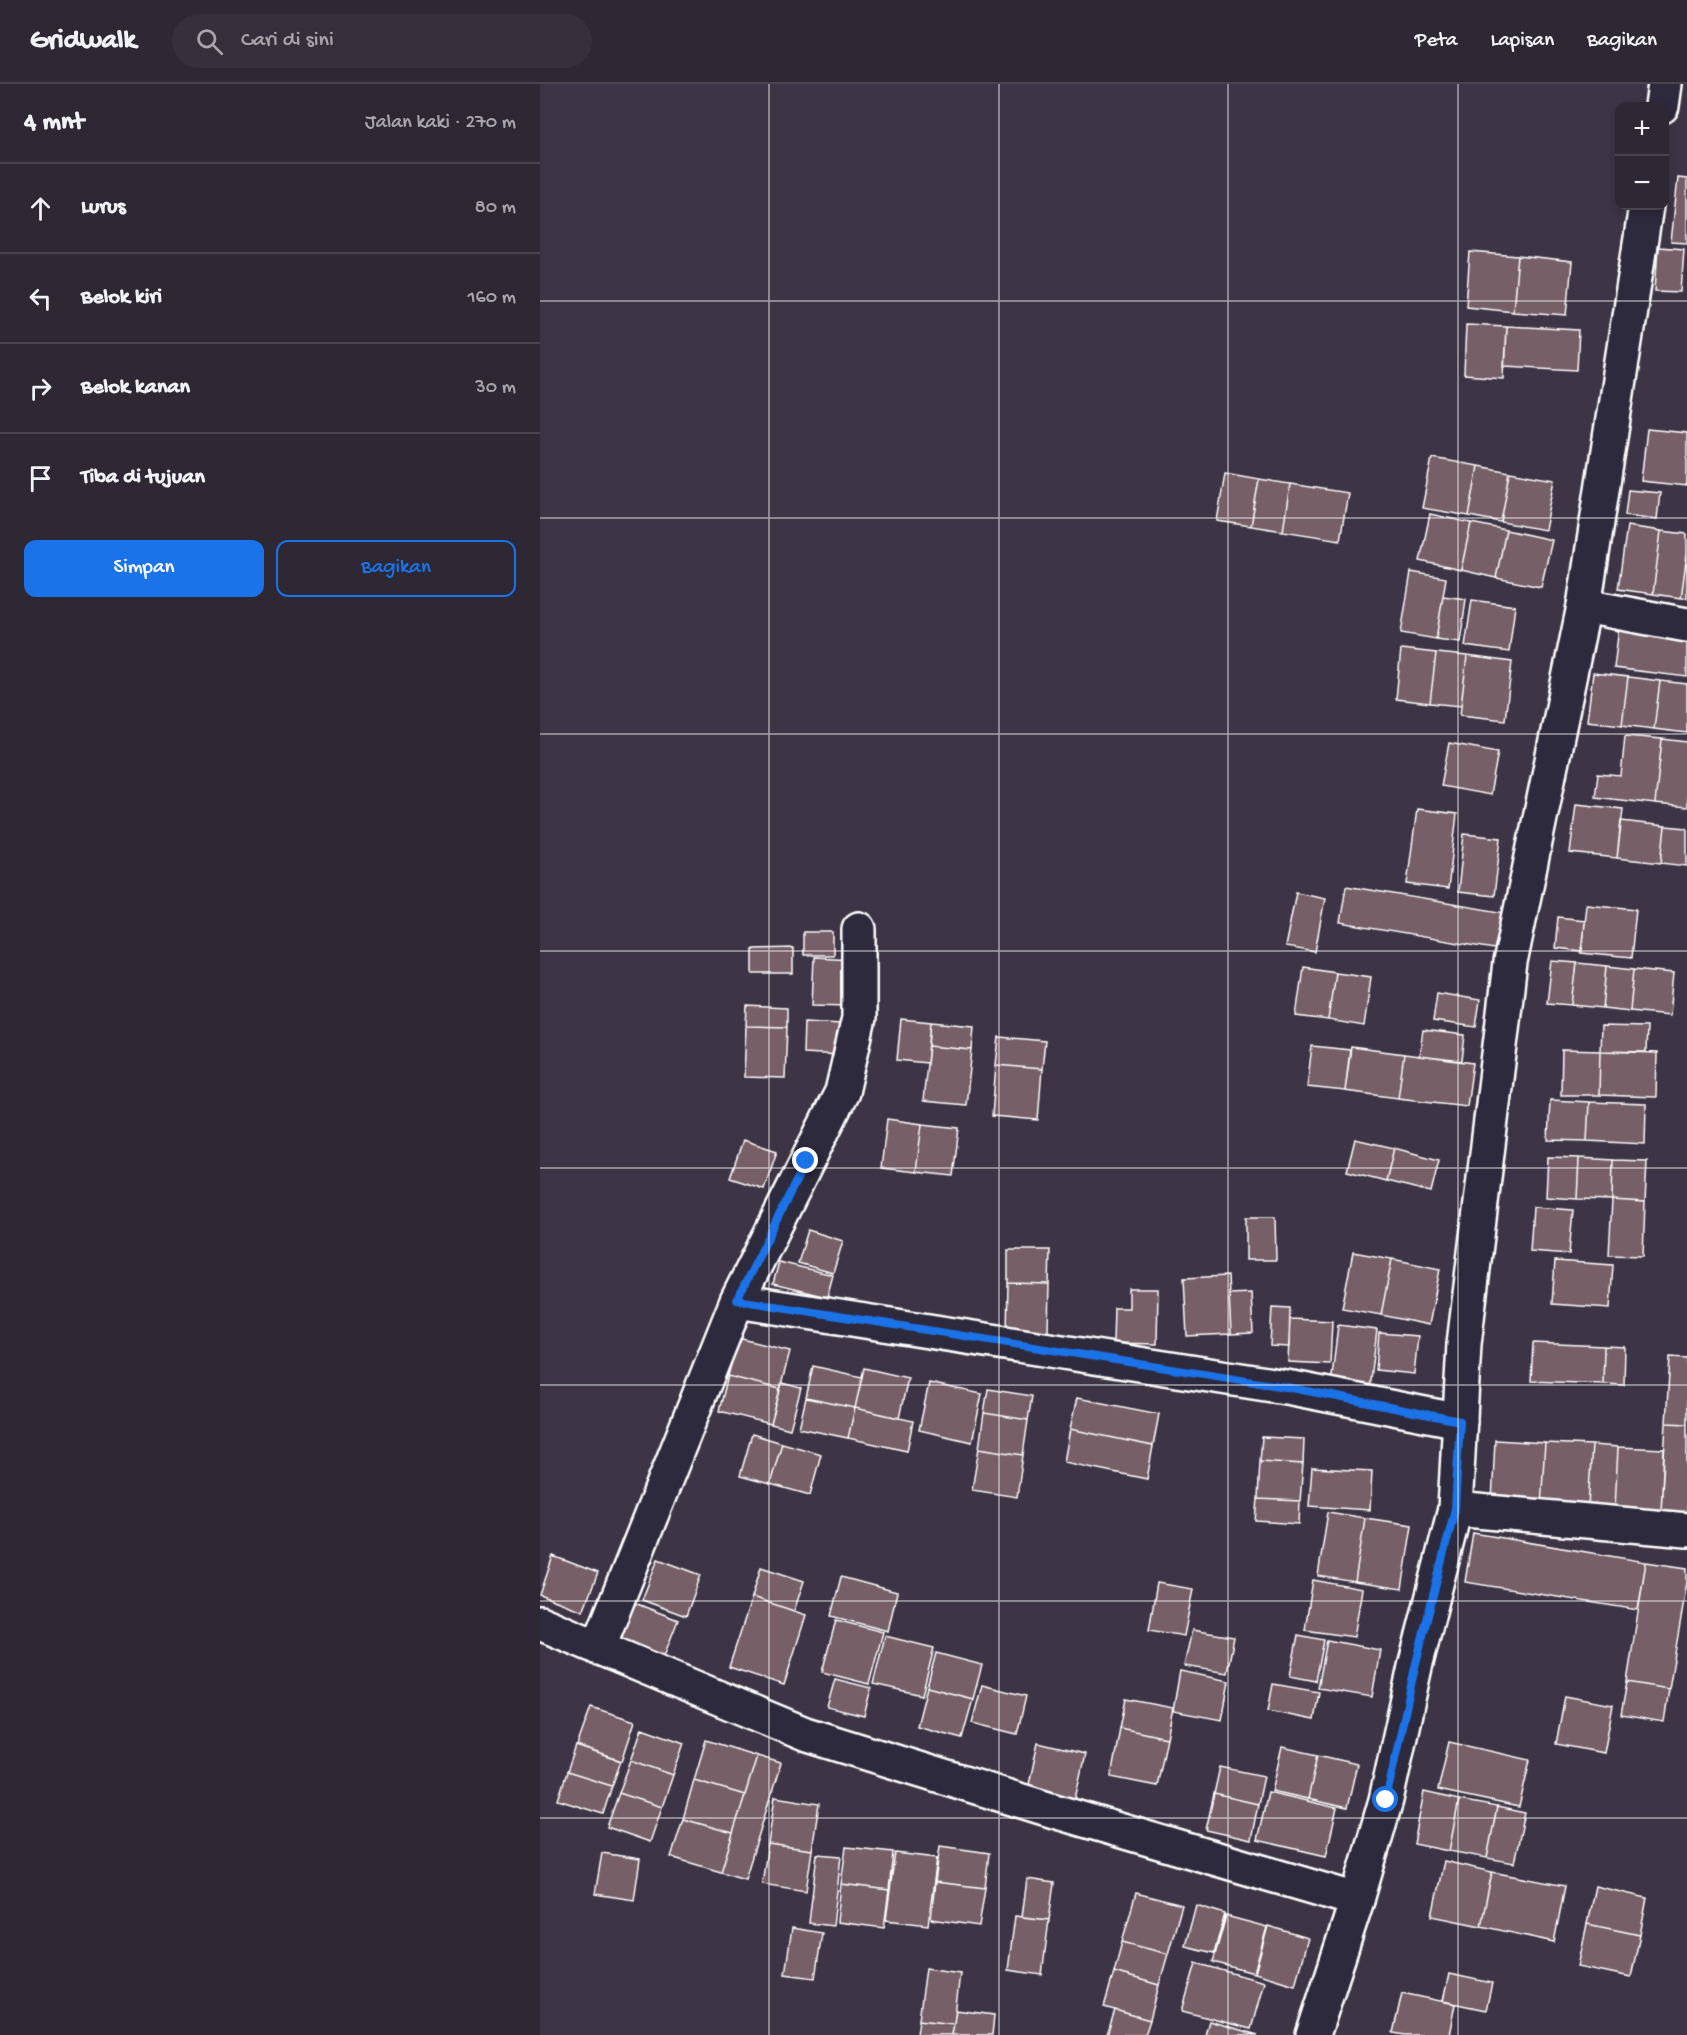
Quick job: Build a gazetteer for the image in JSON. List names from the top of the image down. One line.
{"page":{"header":"Gridwalk","search":"Cari di sini","nav":["Peta","Lapisan","Bagikan"],"heading":["4 mnt","Jalan kaki · 270 m"],"map_buttons":["+","−"],"list":[["Lurus","80 m"],["Belok kiri","160 m"],["Belok kanan","30 m"],"Tiba di tujuan"],"buttons":["Simpan","Bagikan"]}}
